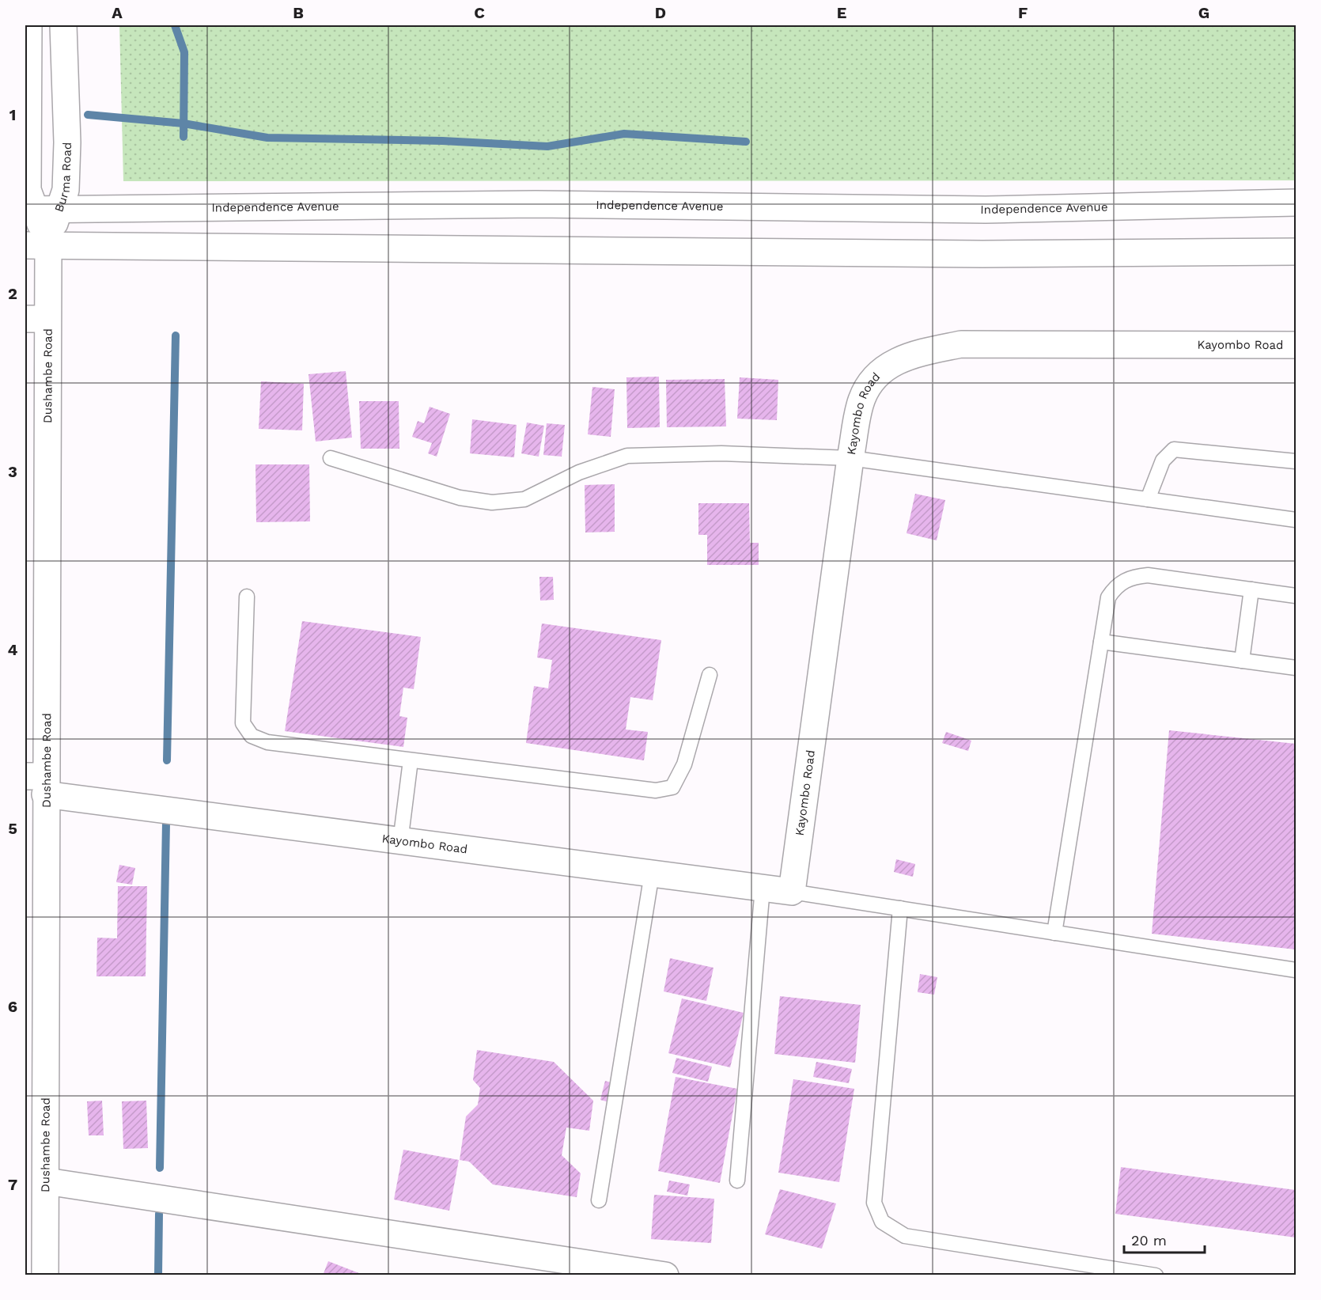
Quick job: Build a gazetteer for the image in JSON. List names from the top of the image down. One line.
{"streets":{"street":["Burma Road","Independence Avenue","Kayombo Road","Dushambe Road"]},"crossings":[["Burma Road","Independence Avenue"],["Burma Road","Dushambe Road"],["Kayombo Road","Dushambe Road"]],"scale_bar":"20 m","grid":{"columns":["A","B","C","D","E","F","G"],"rows":["1","2","3","4","5","6","7"]}}
